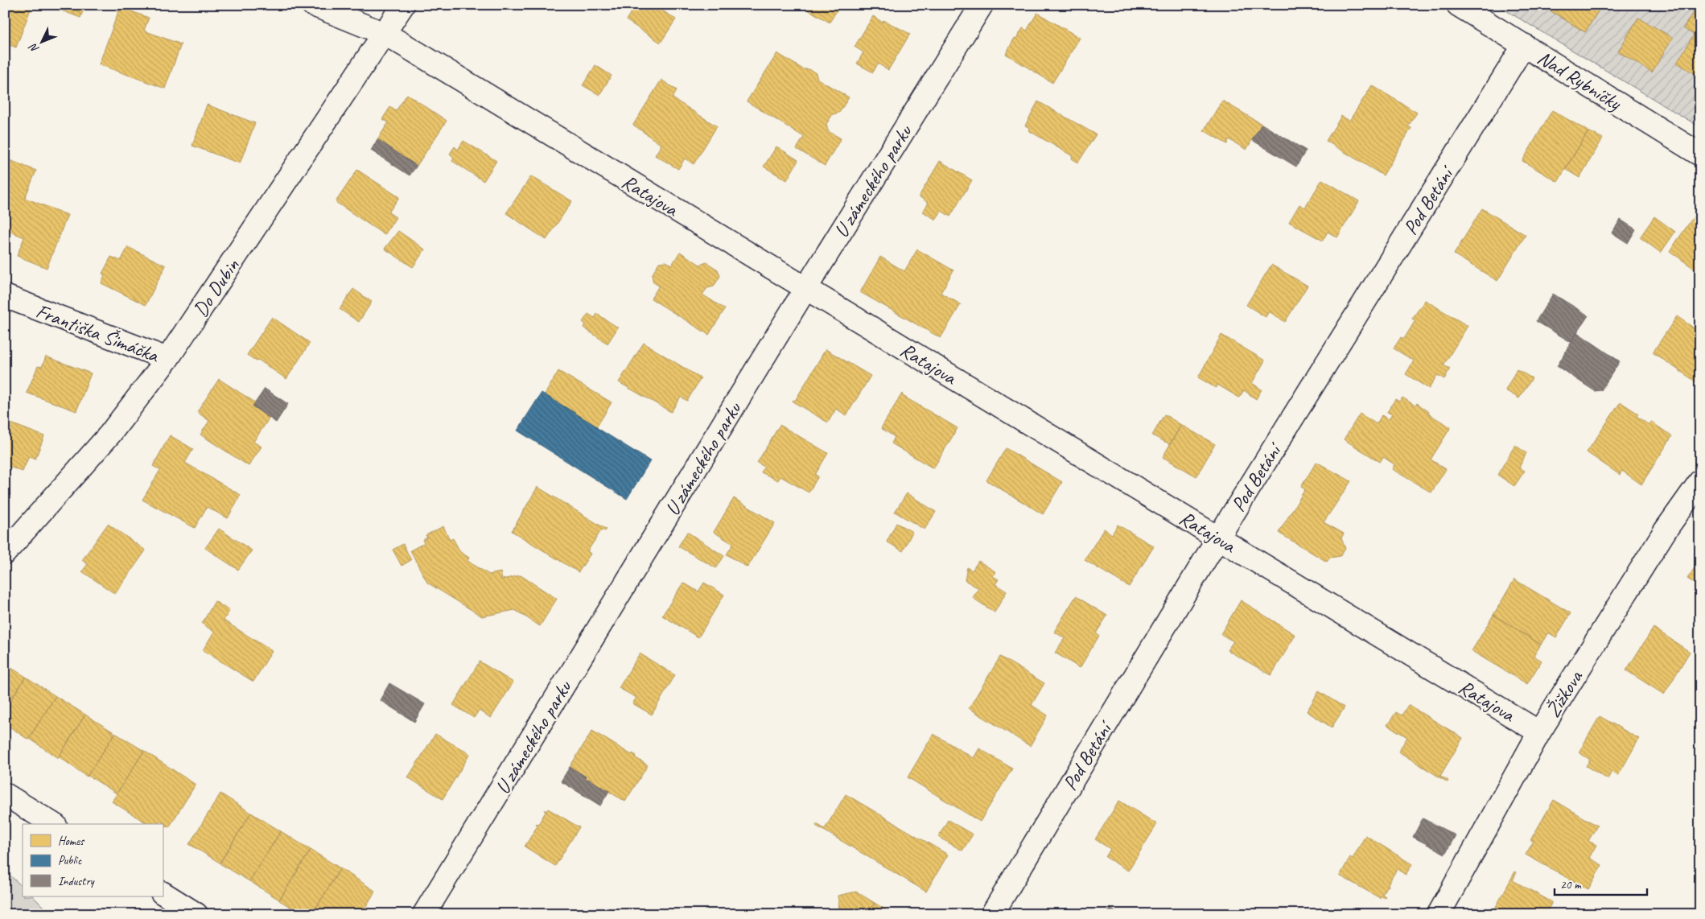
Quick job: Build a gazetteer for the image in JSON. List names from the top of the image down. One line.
{"streets":{"street":["Nad Rybníčky","U zámeckého parku","Ratajova","Pod Betání","Do Dubin","Františka Šimáčka","Žižkova"]},"crossings":[["Nad Rybníčky","Pod Betání"],["U zámeckého parku","Ratajova"],["Ratajova","Pod Betání"],["Ratajova","Do Dubin"],["Ratajova","Žižkova"],["Do Dubin","Františka Šimáčka"]],"legend":["Homes","Public","Industry"],"scale_bar":"20 m","north":"bottom left"}
